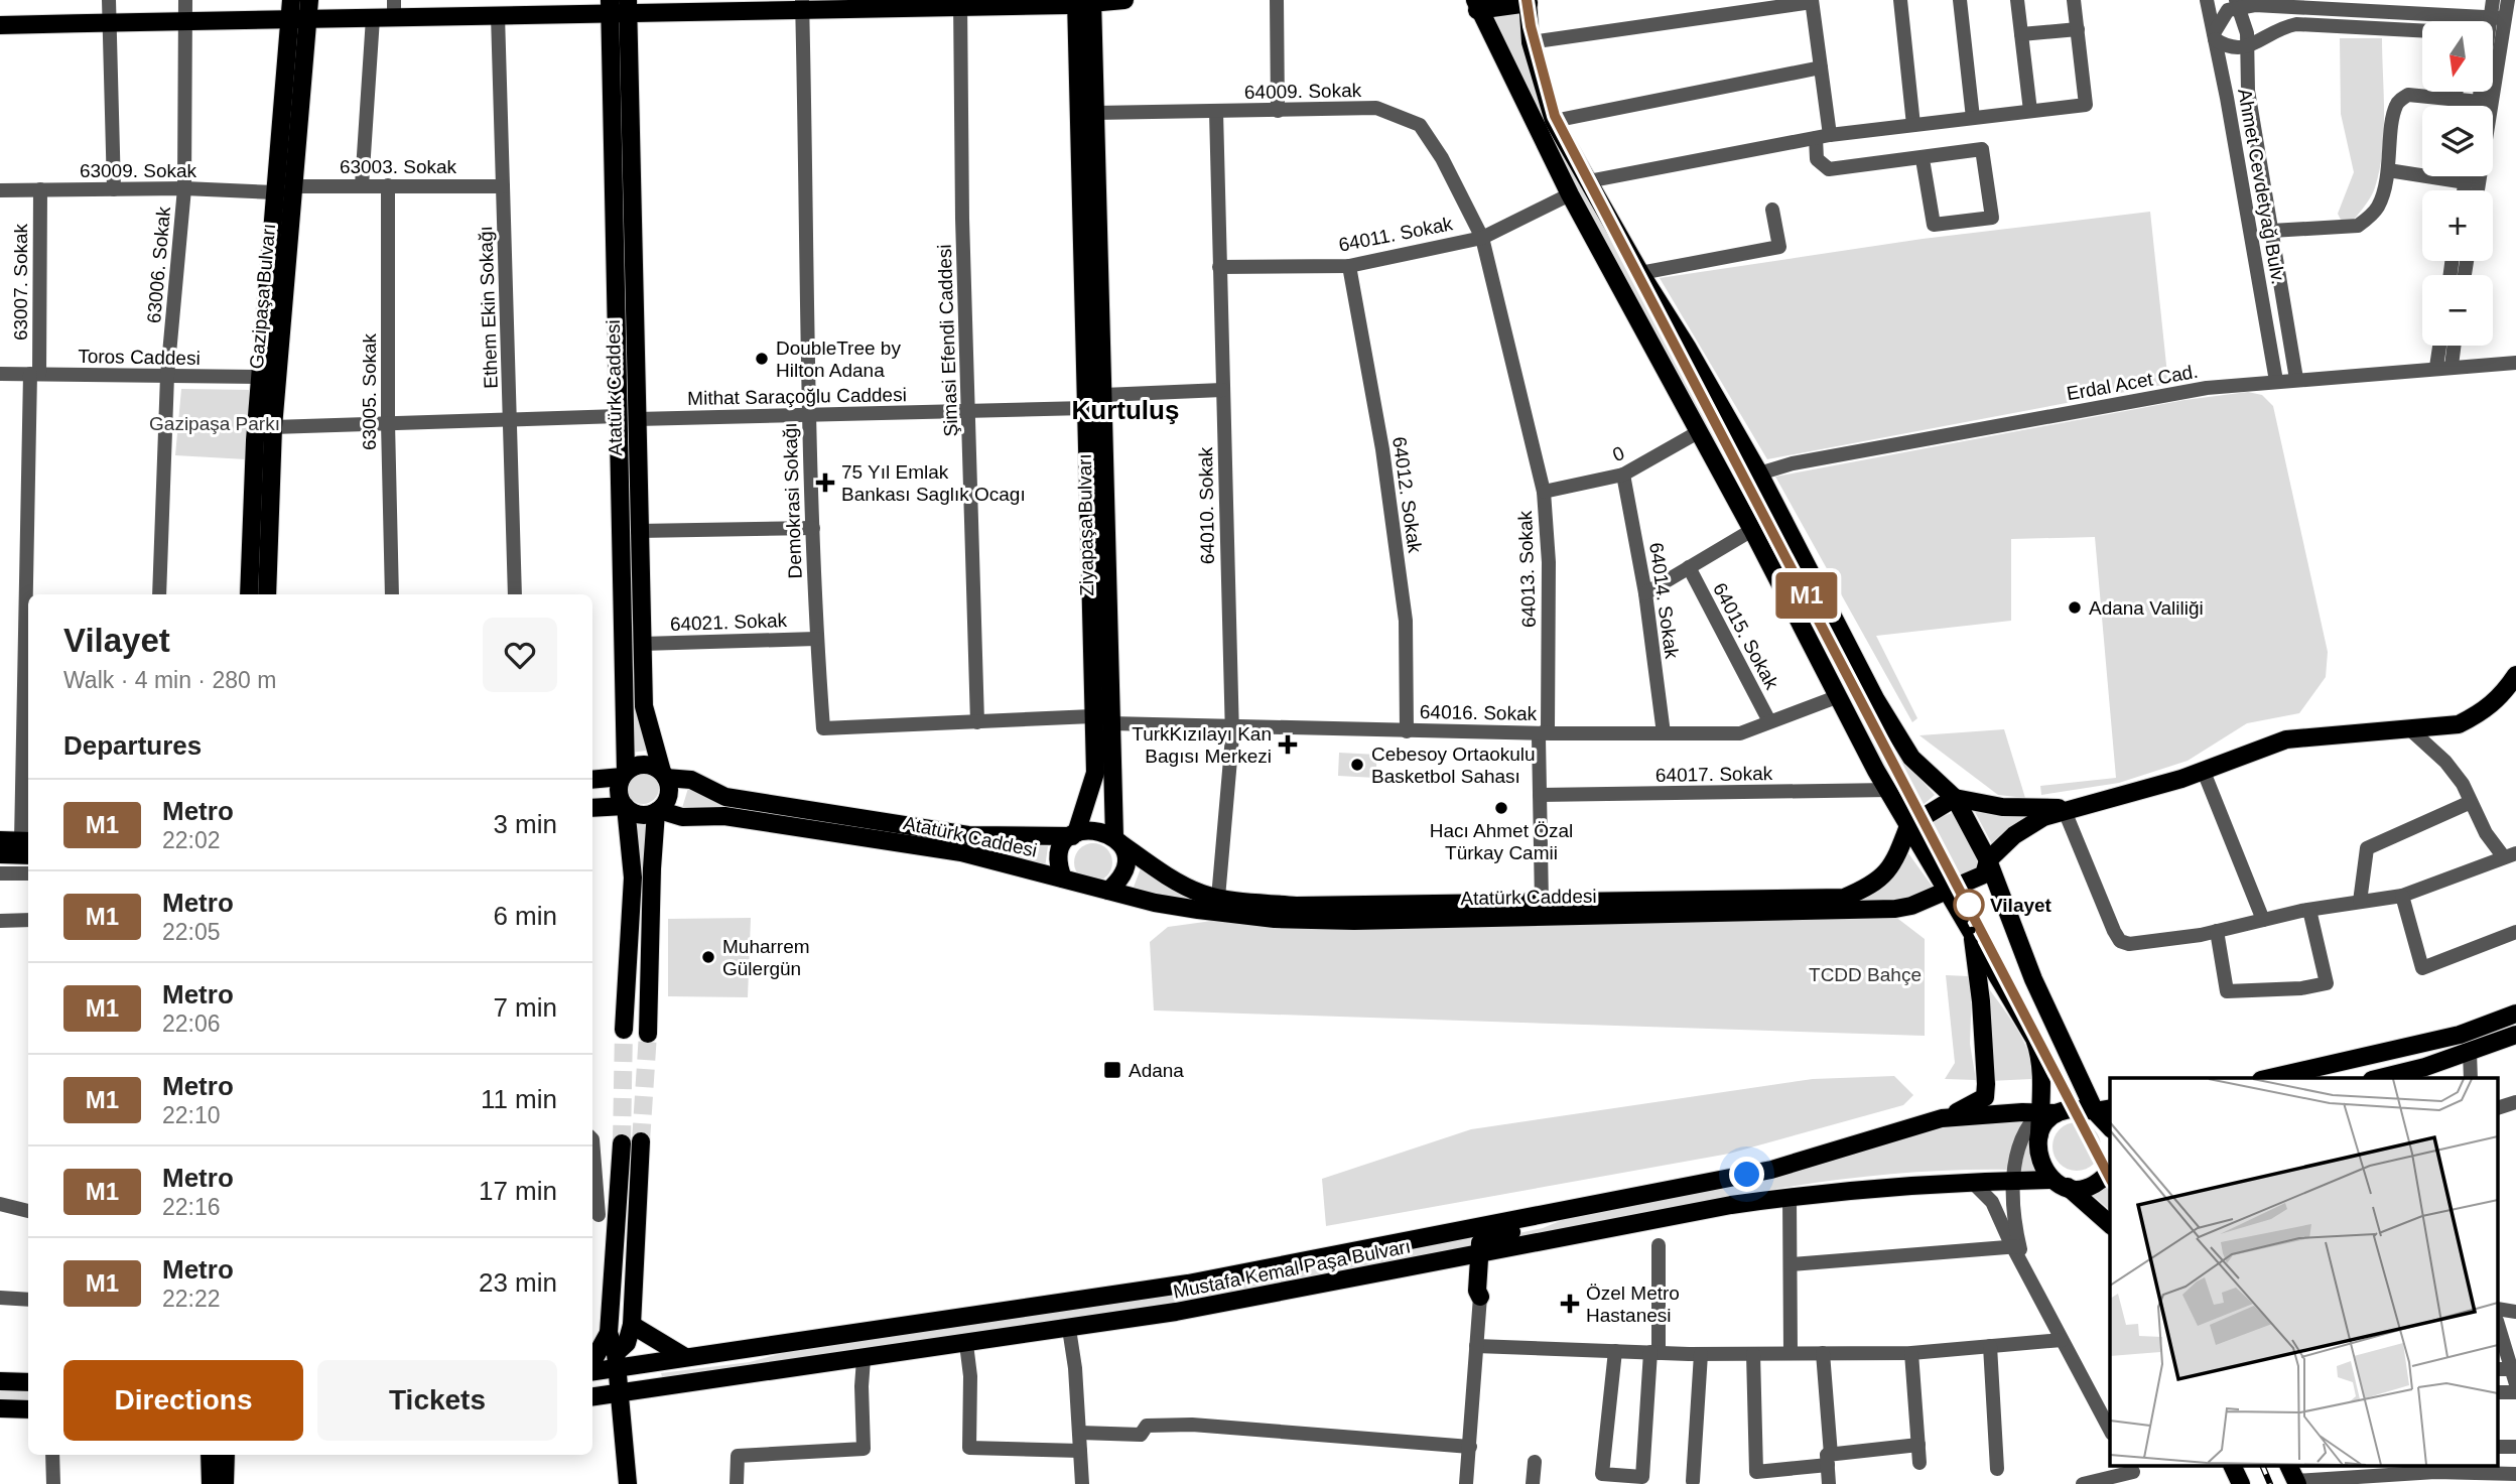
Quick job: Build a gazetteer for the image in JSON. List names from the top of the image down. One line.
{"streets":{"main road":["Gazipaşa Bulvarı","Atatürk Caddesi","Ziyapaşa Bulvarı","Mustafa Kemal Paşa Bulvarı"],"street":["64009. Sokak","63003. Sokak","63009. Sokak","Ahmet Cevdetyağ Bulv.","64011. Sokak","63006. Sokak","63007. Sokak","Ethem Ekin Sokağı","Şimasi Efendi Caddesi","Toros Caddesi","Erdal Acet Cad.","63005. Sokak","Mithat Saraçoğlu Caddesi","0","64012. Sokak","Demokrasi Sokağı","64010. Sokak","64013. Sokak","64014. Sokak","64021. Sokak","64015. Sokak","64016. Sokak","64017. Sokak"]},"crossings":[["64009. Sokak","64011. Sokak"],["64009. Sokak","64010. Sokak"],["64009. Sokak","Ziyapaşa Bulvarı"],["64009. Sokak","64013. Sokak"],["63003. Sokak","Gazipaşa Bulvarı"],["63003. Sokak","Ethem Ekin Sokağı"],["63003. Sokak","63005. Sokak"],["63009. Sokak","63006. Sokak"],["63009. Sokak","63007. Sokak"],["63009. Sokak","Gazipaşa Bulvarı"],["Ahmet Cevdetyağ Bulv.","Erdal Acet Cad."],["64011. Sokak","64012. Sokak"],["64011. Sokak","64010. Sokak"],["64011. Sokak","64013. Sokak"],["63006. Sokak","Toros Caddesi"],["63007. Sokak","Toros Caddesi"],["Gazipaşa Bulvarı","Toros Caddesi"],["Gazipaşa Bulvarı","Mithat Saraçoğlu Caddesi"],["Ethem Ekin Sokağı","Mithat Saraçoğlu Caddesi"],["Şimasi Efendi Caddesi","Mithat Saraçoğlu Caddesi"],["Şimasi Efendi Caddesi","Demokrasi Sokağı"],["Atatürk Caddesi","Mithat Saraçoğlu Caddesi"],["Atatürk Caddesi","64010. Sokak"],["Atatürk Caddesi","Ziyapaşa Bulvarı"],["Atatürk Caddesi","64013. Sokak"],["Atatürk Caddesi","64021. Sokak"],["63005. Sokak","Mithat Saraçoğlu Caddesi"],["Mithat Saraçoğlu Caddesi","Demokrasi Sokağı"],["Mithat Saraçoğlu Caddesi","Ziyapaşa Bulvarı"],["0","64013. Sokak"],["0","64014. Sokak"],["64012. Sokak","64016. Sokak"],["Demokrasi Sokağı","Ziyapaşa Bulvarı"],["Demokrasi Sokağı","64021. Sokak"],["64010. Sokak","64016. Sokak"],["Ziyapaşa Bulvarı","64016. Sokak"],["64013. Sokak","64016. Sokak"],["64013. Sokak","64017. Sokak"],["64014. Sokak","64016. Sokak"],["64015. Sokak","64016. Sokak"]],"districts":["Kurtuluş"],"parks":["Gazipaşa Parkı","TCDD Bahçe"],"places":{"other":["DoubleTree by Hilton Adana","Adana Valiliği","Cebesoy Ortaokulu Basketbol Sahası","Hacı Ahmet Özal Türkay Camii","Vilayet","Muharrem Gülergün"],"health":["75 Yıl Emlak Bankası Saglık Ocagı","TurkKızılayı Kan Bagısı Merkezi","Özel Metro Hastanesi"],"transit":["Adana"]},"lines":["metro line M1"],"north":"bottom","page":{"on_map":"M1","map_buttons":["+","−"],"heading":[["Vilayet","Walk · 4 min · 280 m"],"Departures"],"list":[{"mark":"M1","name":"Metro","note":"22:02","value":"3 min"},{"mark":"M1","name":"Metro","note":"22:05","value":"6 min"},{"mark":"M1","name":"Metro","note":"22:06","value":"7 min"},{"mark":"M1","name":"Metro","note":"22:10","value":"11 min"},{"mark":"M1","name":"Metro","note":"22:16","value":"17 min"},{"mark":"M1","name":"Metro","note":"22:22","value":"23 min"}],"buttons":["Directions","Tickets"]}}
